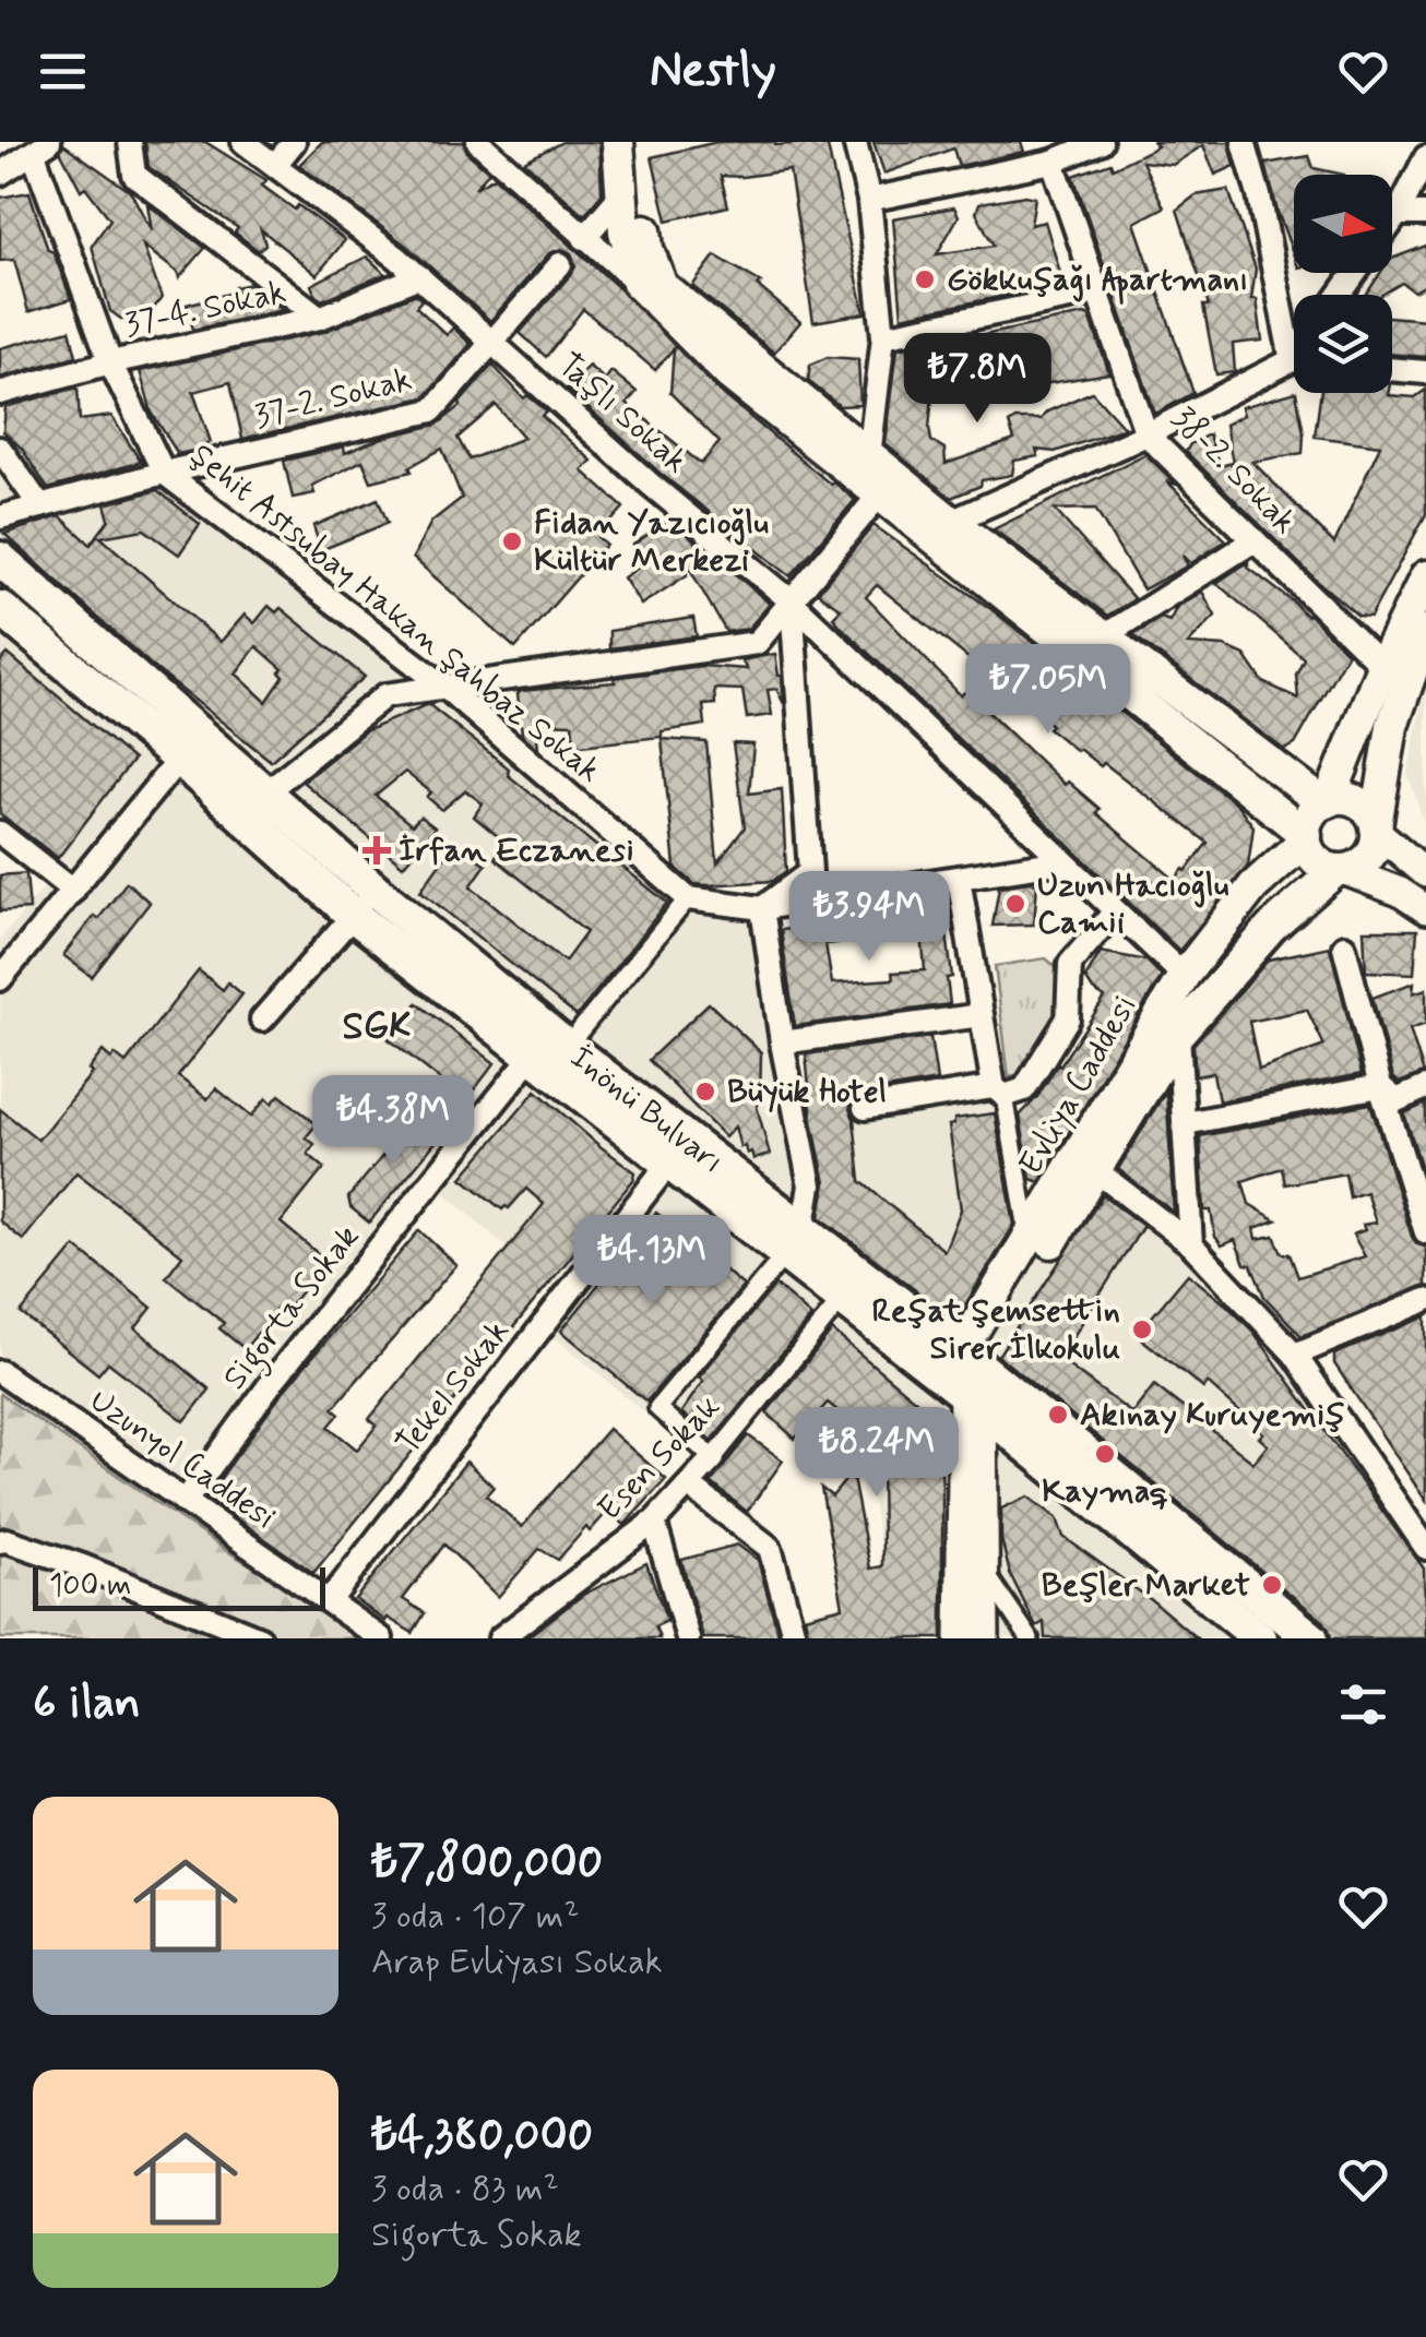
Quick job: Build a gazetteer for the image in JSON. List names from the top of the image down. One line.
{"streets":{"main road":["Evliya Caddesi","İnönü Bulvarı"],"street":["37-4. Sokak","37-2. Sokak","Taşlı Sokak","38-2. Sokak","Şehit Astsubay Hakan Şahbaz Sokak","Sigorta Sokak","Tekel Sokak","Esen Sokak","Uzunyol Caddesi"]},"crossings":[["37-4. Sokak","Taşlı Sokak"],["37-4. Sokak","Şehit Astsubay Hakan Şahbaz Sokak"],["37-2. Sokak","Taşlı Sokak"],["37-2. Sokak","Şehit Astsubay Hakan Şahbaz Sokak"],["Taşlı Sokak","Evliya Caddesi"],["Evliya Caddesi","İnönü Bulvarı"],["İnönü Bulvarı","Sigorta Sokak"],["İnönü Bulvarı","Tekel Sokak"],["İnönü Bulvarı","Esen Sokak"],["Sigorta Sokak","Uzunyol Caddesi"],["Tekel Sokak","Uzunyol Caddesi"]],"districts":["SGK"],"places":{"other":["Gökkuşağı Apartmanı","Fidan Yazıcıoğlu Kültür Merkezi","Uzun Hacıoğlu Camii","Büyük Hotel","Reşat Şemsettin Sirer İlkokulu","Akınay Kuruyemiş","Kaymaq","Beşler Market"],"health":["İrfan Eczanesi"]},"scale_bar":"100 m","north":"right","page":{"header":"Nestly","price":["₺7.8M","₺7.05M","₺3.94M","₺4.38M","₺4.13M","₺8.24M"],"scale":"100 m","heading":"6 ilan","list":[{"name":"₺7,800,000","note":"3 oda · 107 m² · Arap Evliyası Sokak"},{"name":"₺4,380,000","note":"3 oda · 83 m² · Sigorta Sokak"}]}}
